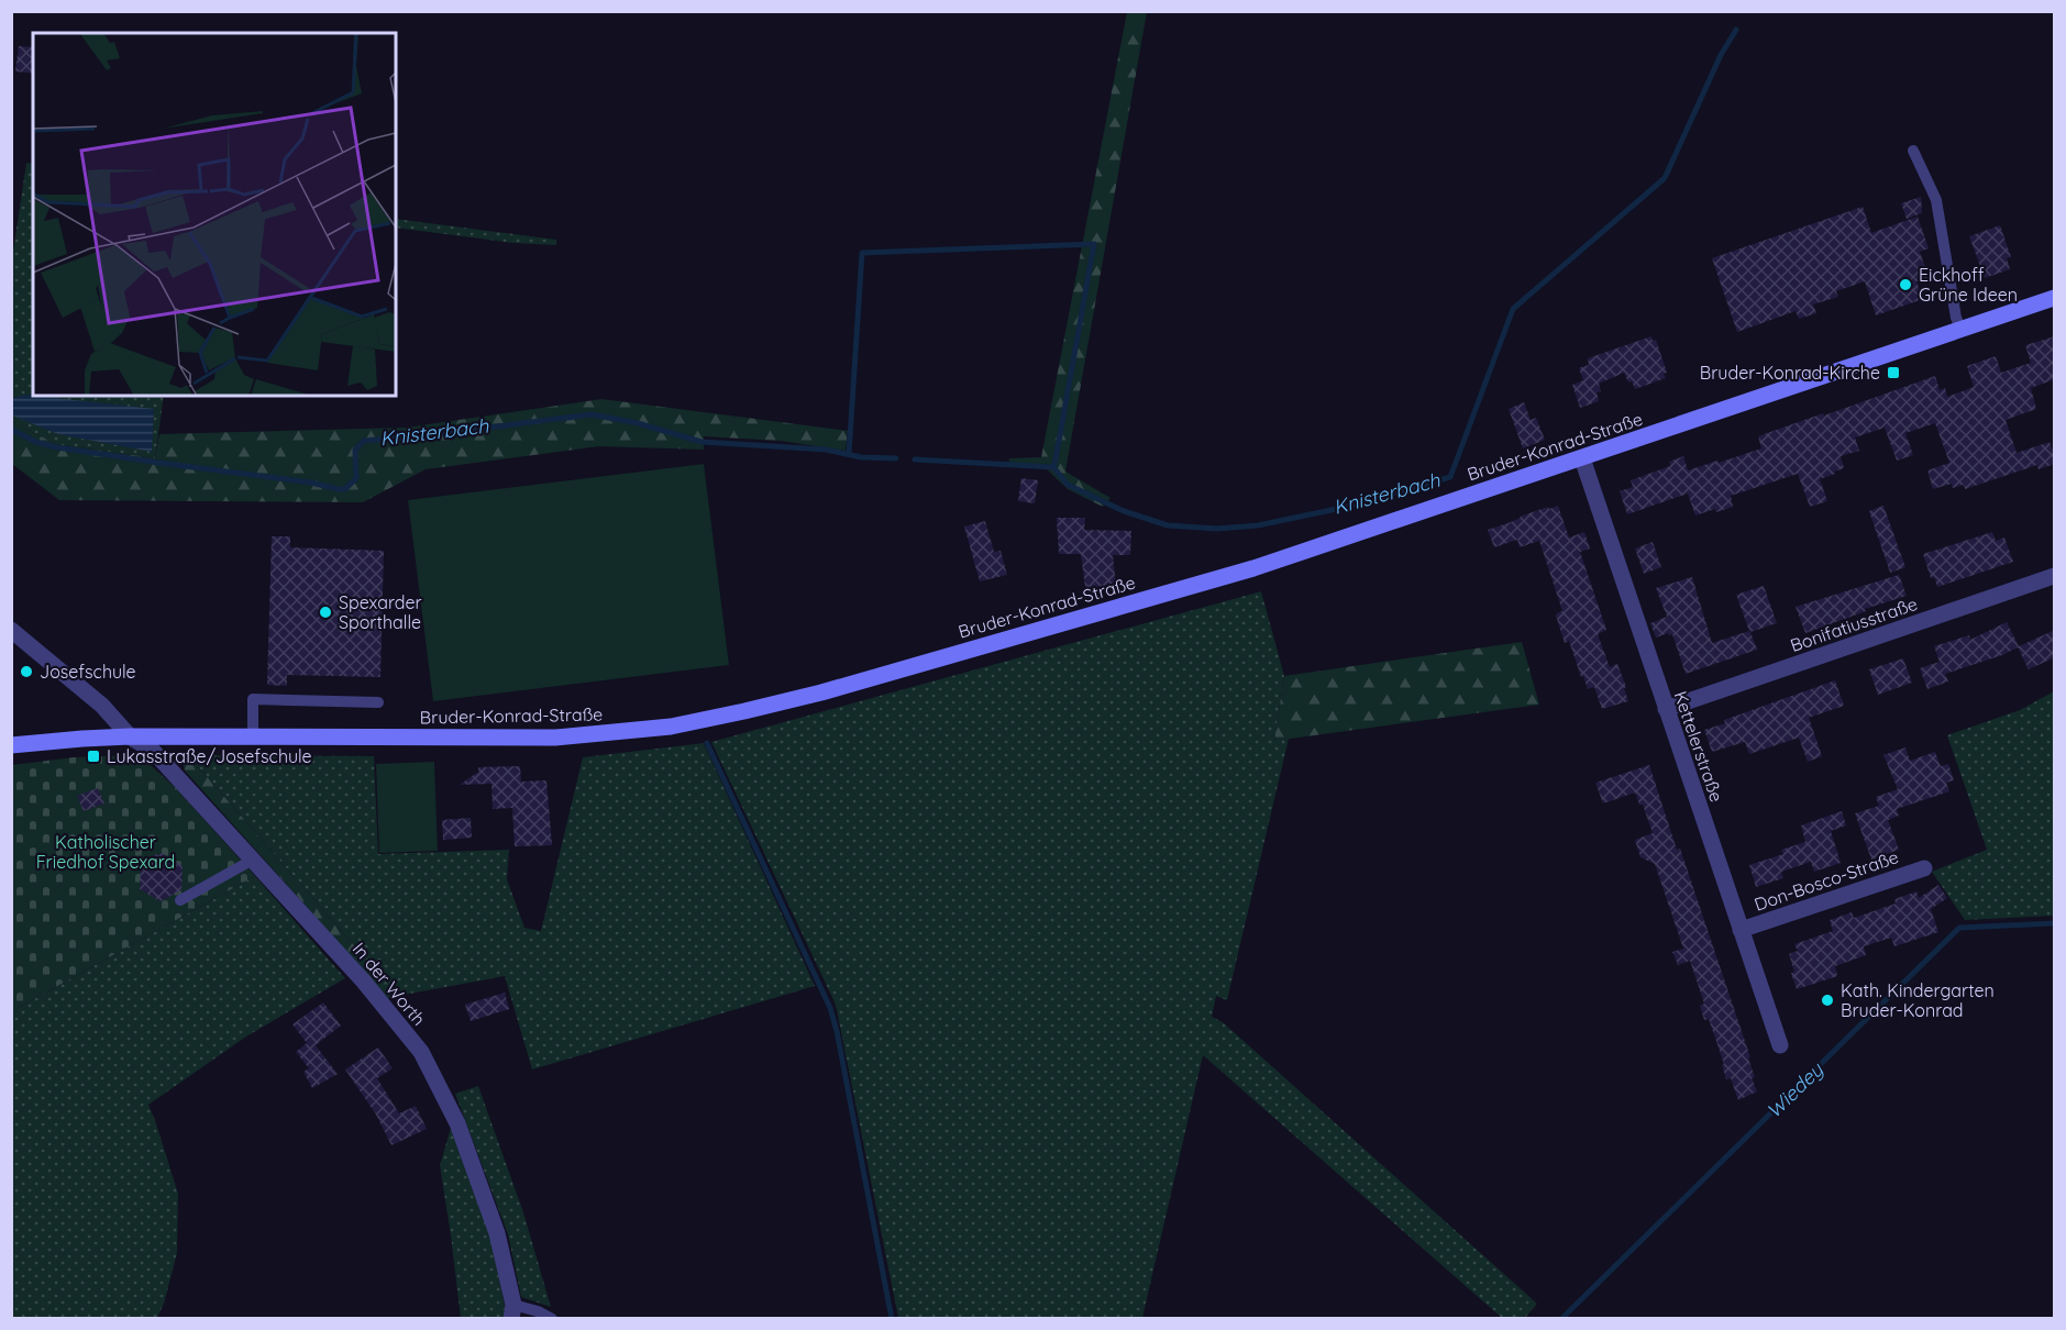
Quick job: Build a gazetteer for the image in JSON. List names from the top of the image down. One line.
{"streets":{"street":["Bruder-Konrad-Straße","Bonifatiusstraße","Kettelerstraße","Don-Bosco-Straße","In der Worth"]},"crossings":[["Bruder-Konrad-Straße","Kettelerstraße"],["Bruder-Konrad-Straße","In der Worth"],["Bonifatiusstraße","Kettelerstraße"],["Kettelerstraße","Don-Bosco-Straße"]],"water":["Knisterbach","Wiedey"],"parks":["Katholischer Friedhof Spexard"],"places":{"other":["Eickhoff Grüne Ideen","Spexarder Sporthalle","Josefschule","Kath. Kindergarten Bruder-Konrad"],"transit":["Bruder-Konrad-Kirche","Lukasstraße/Josefschule"]}}
